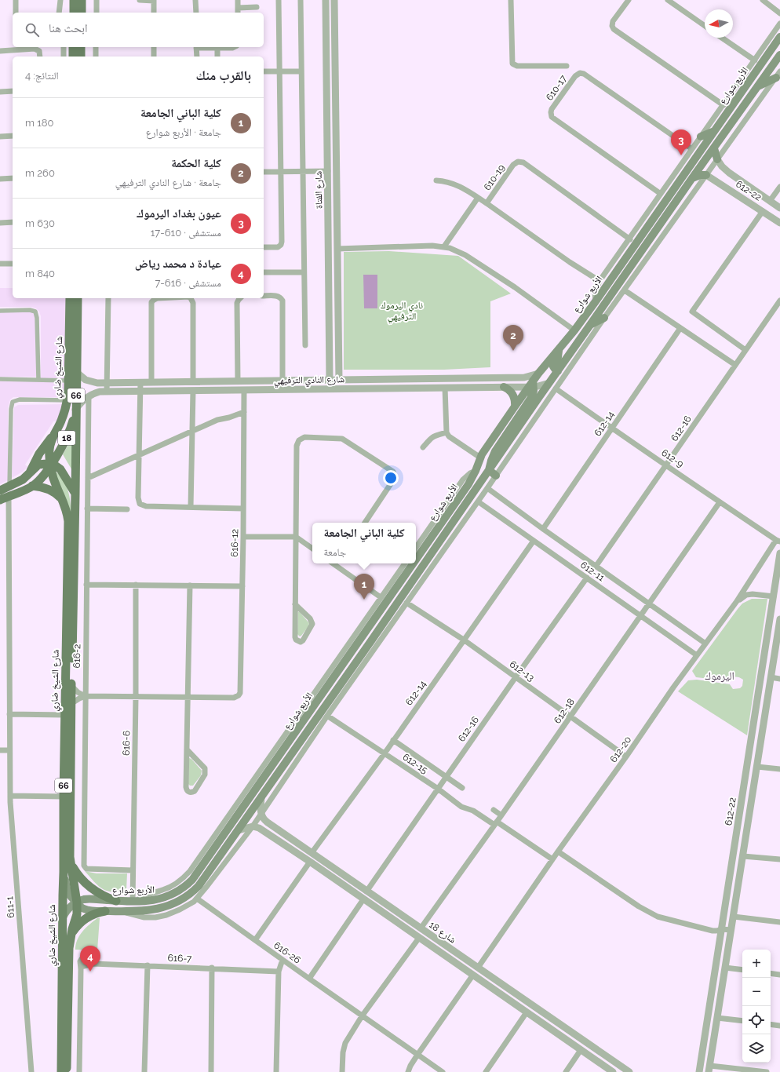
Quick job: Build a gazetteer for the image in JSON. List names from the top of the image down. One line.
{"streets":{"main road":["الأربع شوارع","شارع الشيخ ضاري","66","18"],"street":["610-17","610-19","شارع الفتاة","612-22","شارع النادي الترفيهي","612-14","612-16","612-9","616-12","612-11","616-2","612-13","612-18","616-6","612-20","612-15","611-1","شارع 18","616-26","616-7"]},"crossings":[["الأربع شوارع","شارع الشيخ ضاري"],["الأربع شوارع","شارع النادي الترفيهي"],["الأربع شوارع","616-6"],["شارع الفتاة","شارع النادي الترفيهي"],["شارع الشيخ ضاري","شارع النادي الترفيهي"],["شارع الشيخ ضاري","18"],["شارع النادي الترفيهي","18"],["شارع النادي الترفيهي","616-12"],["شارع النادي الترفيهي","616-2"],["612-14","612-9"],["612-14","612-11"],["612-14","612-13"],["612-14","612-15"],["612-14","شارع 18"],["612-16","612-9"],["612-16","612-11"],["612-16","612-13"],["612-16","612-15"],["612-16","شارع 18"],["18","611-1"],["612-9","612-18"],["612-9","612-20"],["612-11","612-18"],["612-11","612-20"],["616-2","616-6"],["612-13","612-18"],["612-13","612-20"],["612-18","612-15"],["612-18","شارع 18"],["612-20","612-15"],["612-20","شارع 18"]],"districts":["اليرموك"],"parks":["نادي اليرموك الترفيهي"],"north":"left","page":{"search":"ابحث هنا","heading":["بالقرب منك","النتائج: 4"],"list":[{"mark":"1","name":"كلية الباني الجامعة","note":"جامعة · الأربع شوارع","value":"180 m"},{"mark":"2","name":"كلية الحكمة","note":"جامعة · شارع النادي الترفيهي","value":"260 m"},{"mark":"3","name":"عيون بغداد اليرموك","note":"مستشفى · 610-17","value":"630 m"},{"mark":"4","name":"عيادة د محمد رياض","note":"مستشفى · 616-7","value":"840 m"}],"pins":["3","2","1","4"],"popup":["كلية الباني الجامعة","جامعة"],"map_buttons":["+","−"]}}
